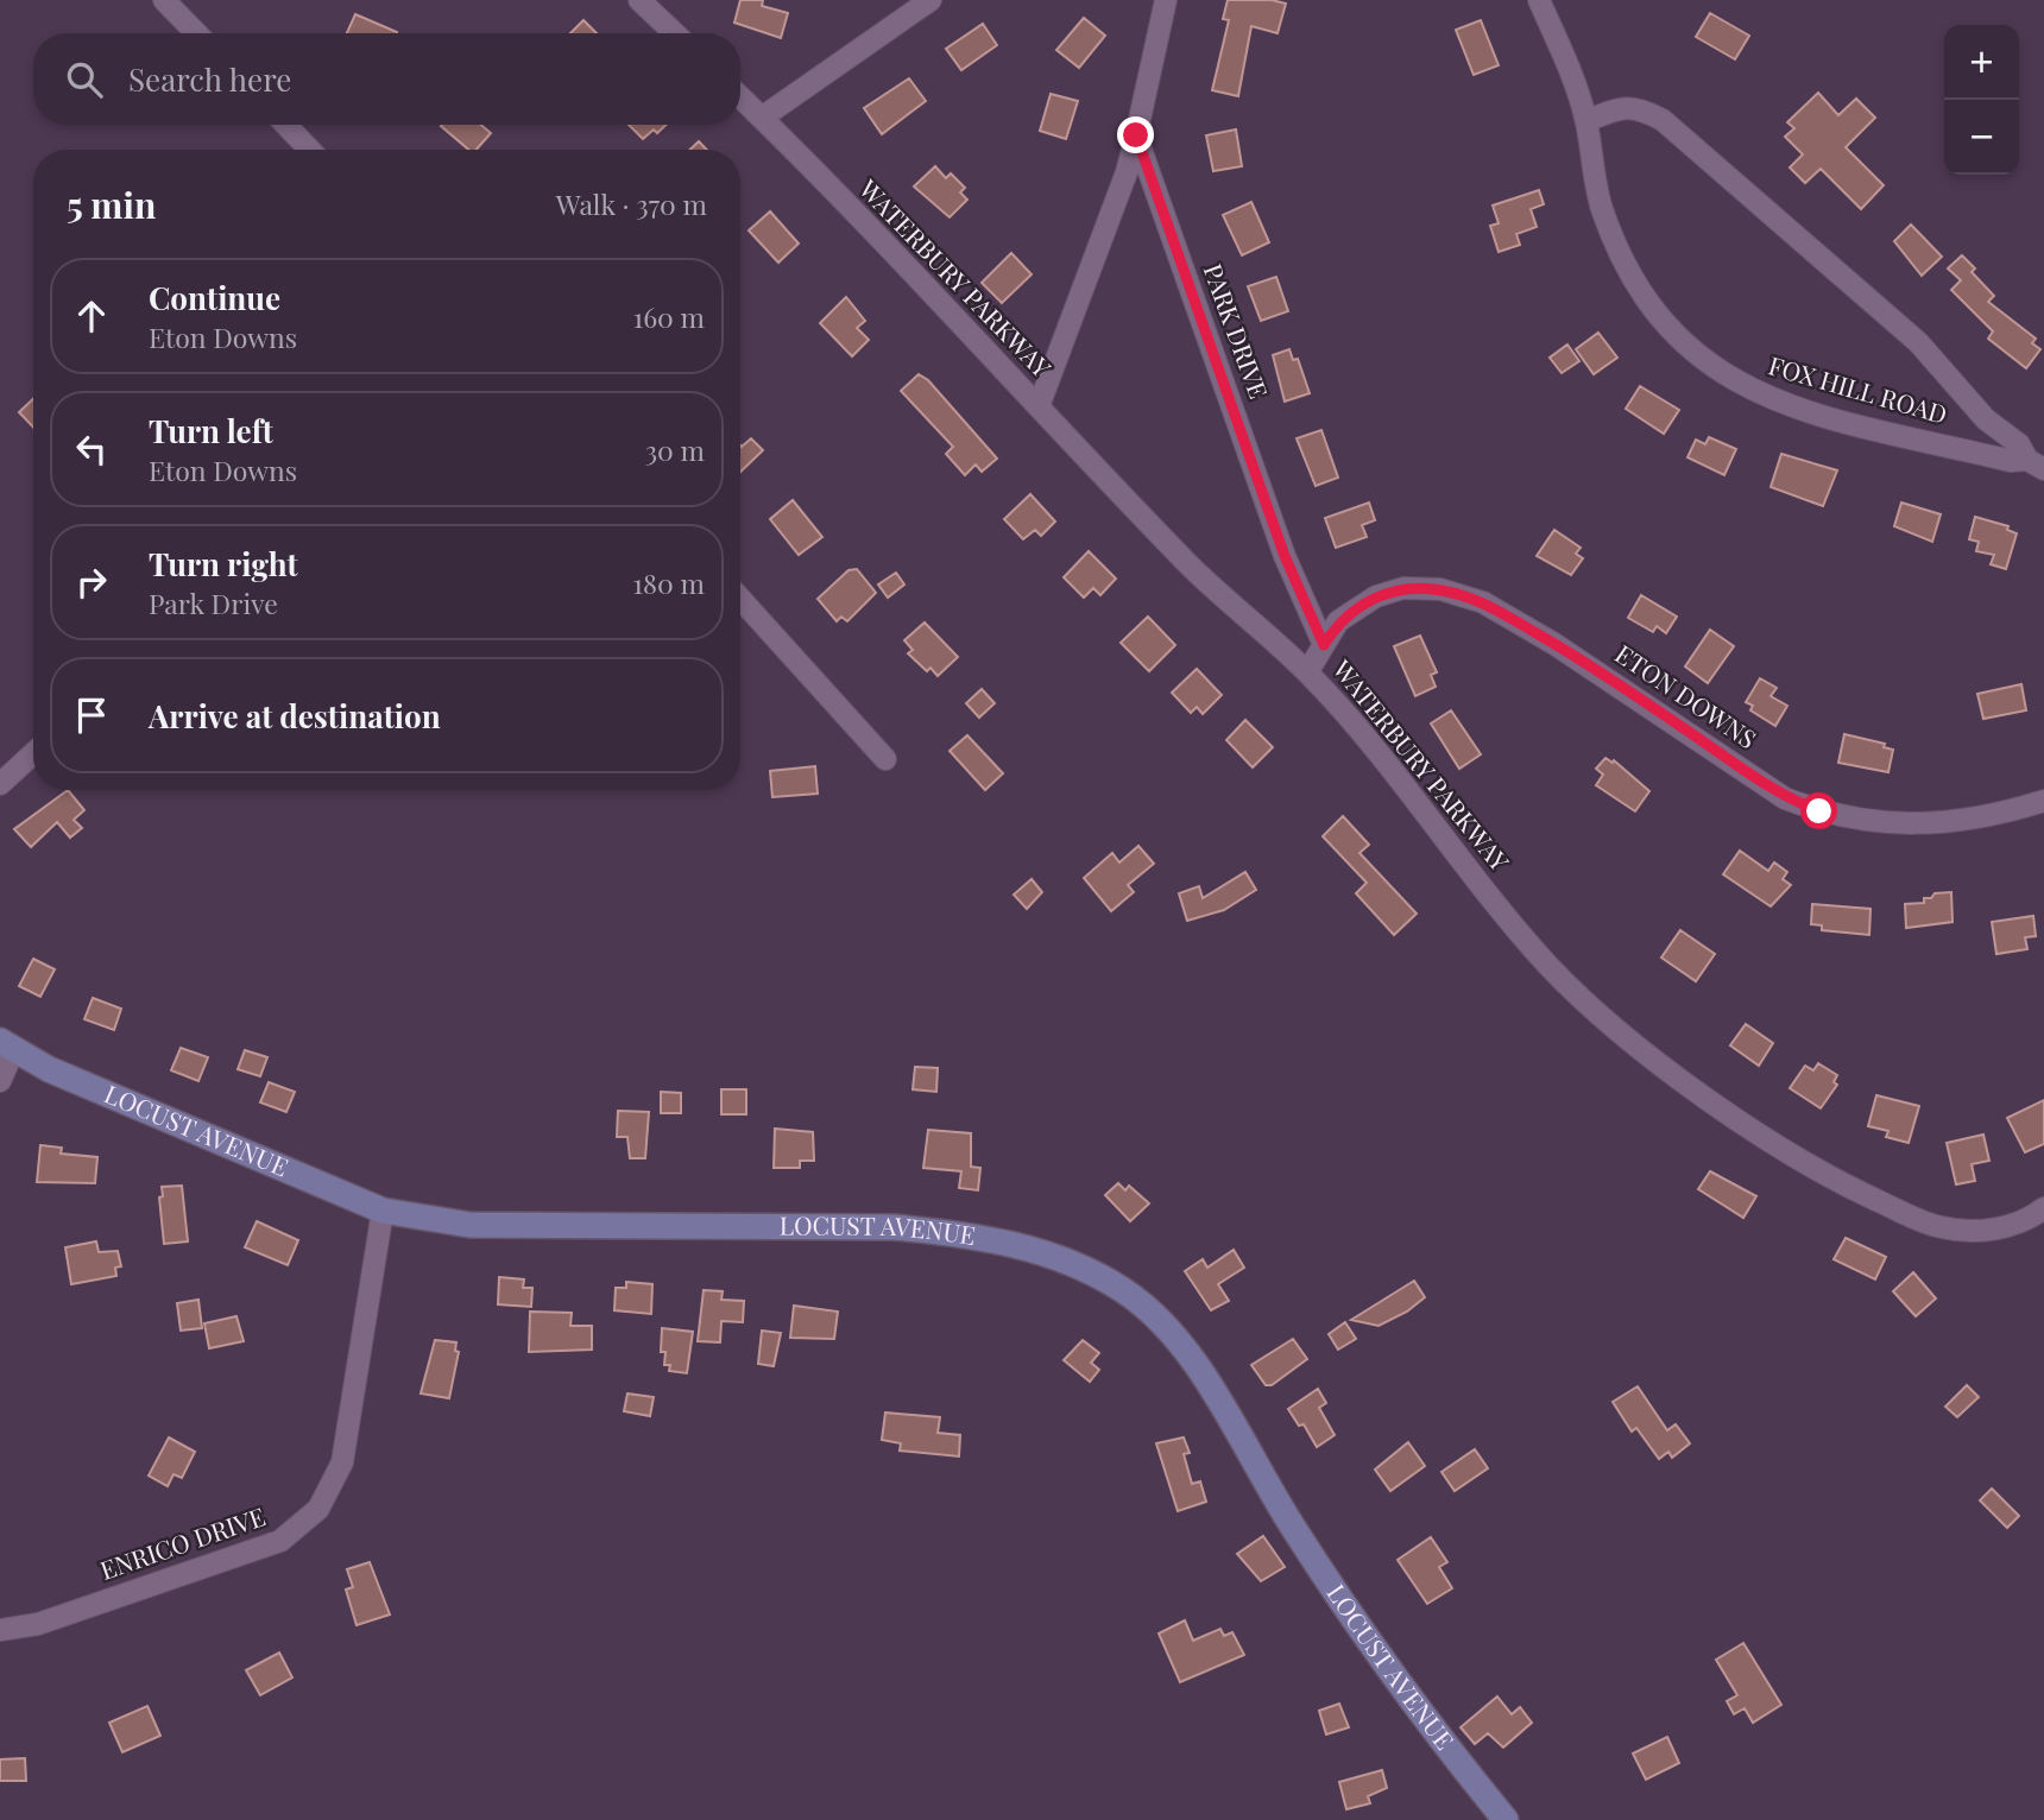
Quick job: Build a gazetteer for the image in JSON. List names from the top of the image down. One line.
{"streets":{"street":["WATERBURY PARKWAY","PARK DRIVE","FOX HILL ROAD","ETON DOWNS","LOCUST AVENUE","ENRICO DRIVE"]},"crossings":[["PARK DRIVE","ETON DOWNS"],["LOCUST AVENUE","ENRICO DRIVE"]],"page":{"map_buttons":["+","−"],"search":"Search here","heading":["5 min","Walk · 370 m"],"list":[["Continue","Eton Downs","160 m"],["Turn left","Eton Downs","30 m"],["Turn right","Park Drive","180 m"],"Arrive at destination"]}}
